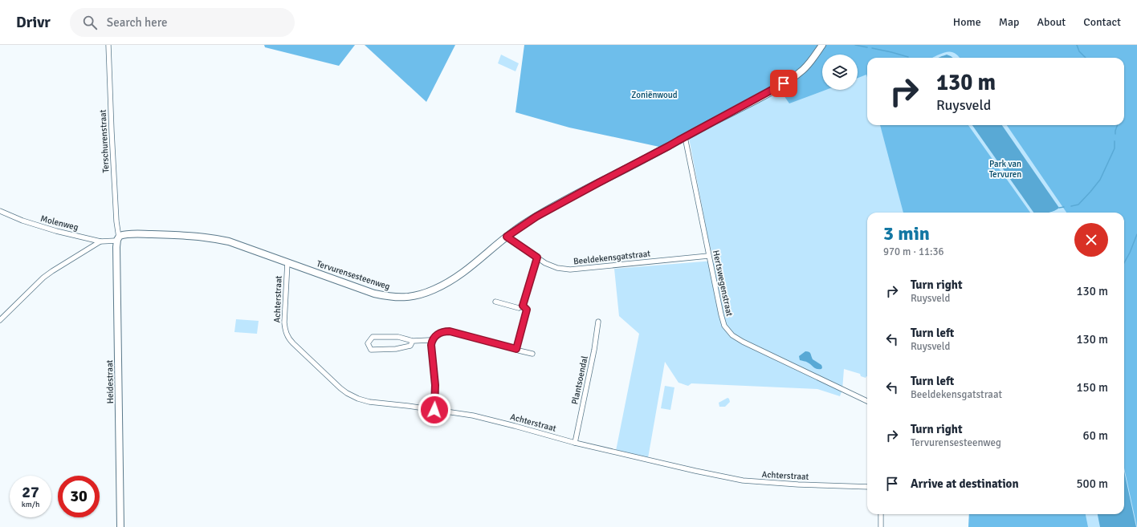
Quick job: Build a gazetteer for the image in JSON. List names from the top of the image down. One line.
{"streets":{"street":["Terschurenstraat","Molenweg","Beeldekensgatstraat","Tervurensesteenweg","Hertswegenstraat","Achterstraat","Plantsoendal","Heidestraat"]},"crossings":[["Terschurenstraat","Molenweg"],["Terschurenstraat","Tervurensesteenweg"],["Terschurenstraat","Heidestraat"],["Molenweg","Tervurensesteenweg"],["Molenweg","Heidestraat"],["Beeldekensgatstraat","Tervurensesteenweg"],["Beeldekensgatstraat","Hertswegenstraat"],["Tervurensesteenweg","Hertswegenstraat"],["Tervurensesteenweg","Achterstraat"],["Tervurensesteenweg","Heidestraat"],["Achterstraat","Plantsoendal"]],"parks":["Zoniënwoud","Park van Tervuren"],"page":{"header":"Drivr","search":"Search here","nav":["Home","Map","About","Contact"],"turn":["130 m","Ruysveld"],"heading":["3 min","970 m · 11:36"],"list":[{"name":"Turn right","note":"Ruysveld","value":"130 m"},{"name":"Turn left","note":"Ruysveld","value":"130 m"},{"name":"Turn left","note":"Beeldekensgatstraat","value":"150 m"},{"name":"Turn right","note":"Tervurensesteenweg","value":"60 m"},{"name":"Arrive at destination","value":"500 m"}],"speed":"27 km/h","limit":"30"}}
